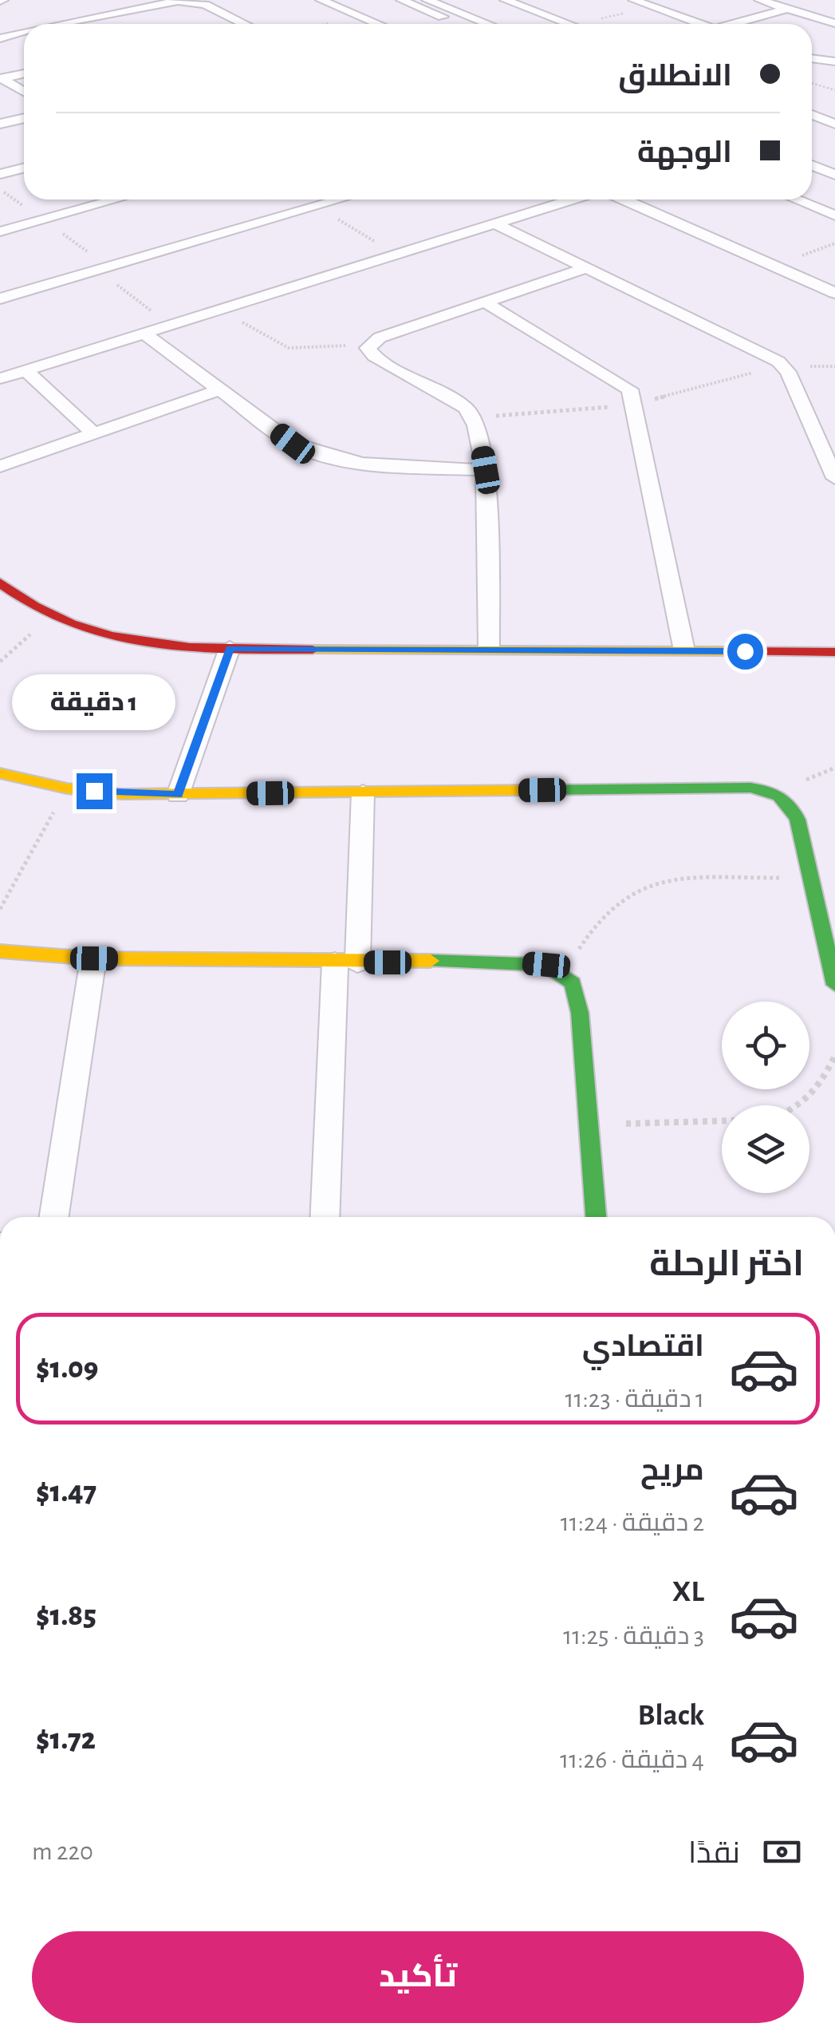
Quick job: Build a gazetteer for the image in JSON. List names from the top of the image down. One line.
{"page":{"banner":["الانطلاق","الوجهة"],"bubble":"1 دقيقة","heading":"اختر الرحلة","list":[{"name":"اقتصادي","note":"1 دقيقة · 11:23","value":"$1.09"},{"name":"مريح","note":"2 دقيقة · 11:24","value":"$1.47"},{"name":"XL","note":"3 دقيقة · 11:25","value":"$1.85"},{"name":"Black","note":"4 دقيقة · 11:26","value":"$1.72"}],"pay":["نقدًا","220 m"],"buttons":"تأكيد"}}
